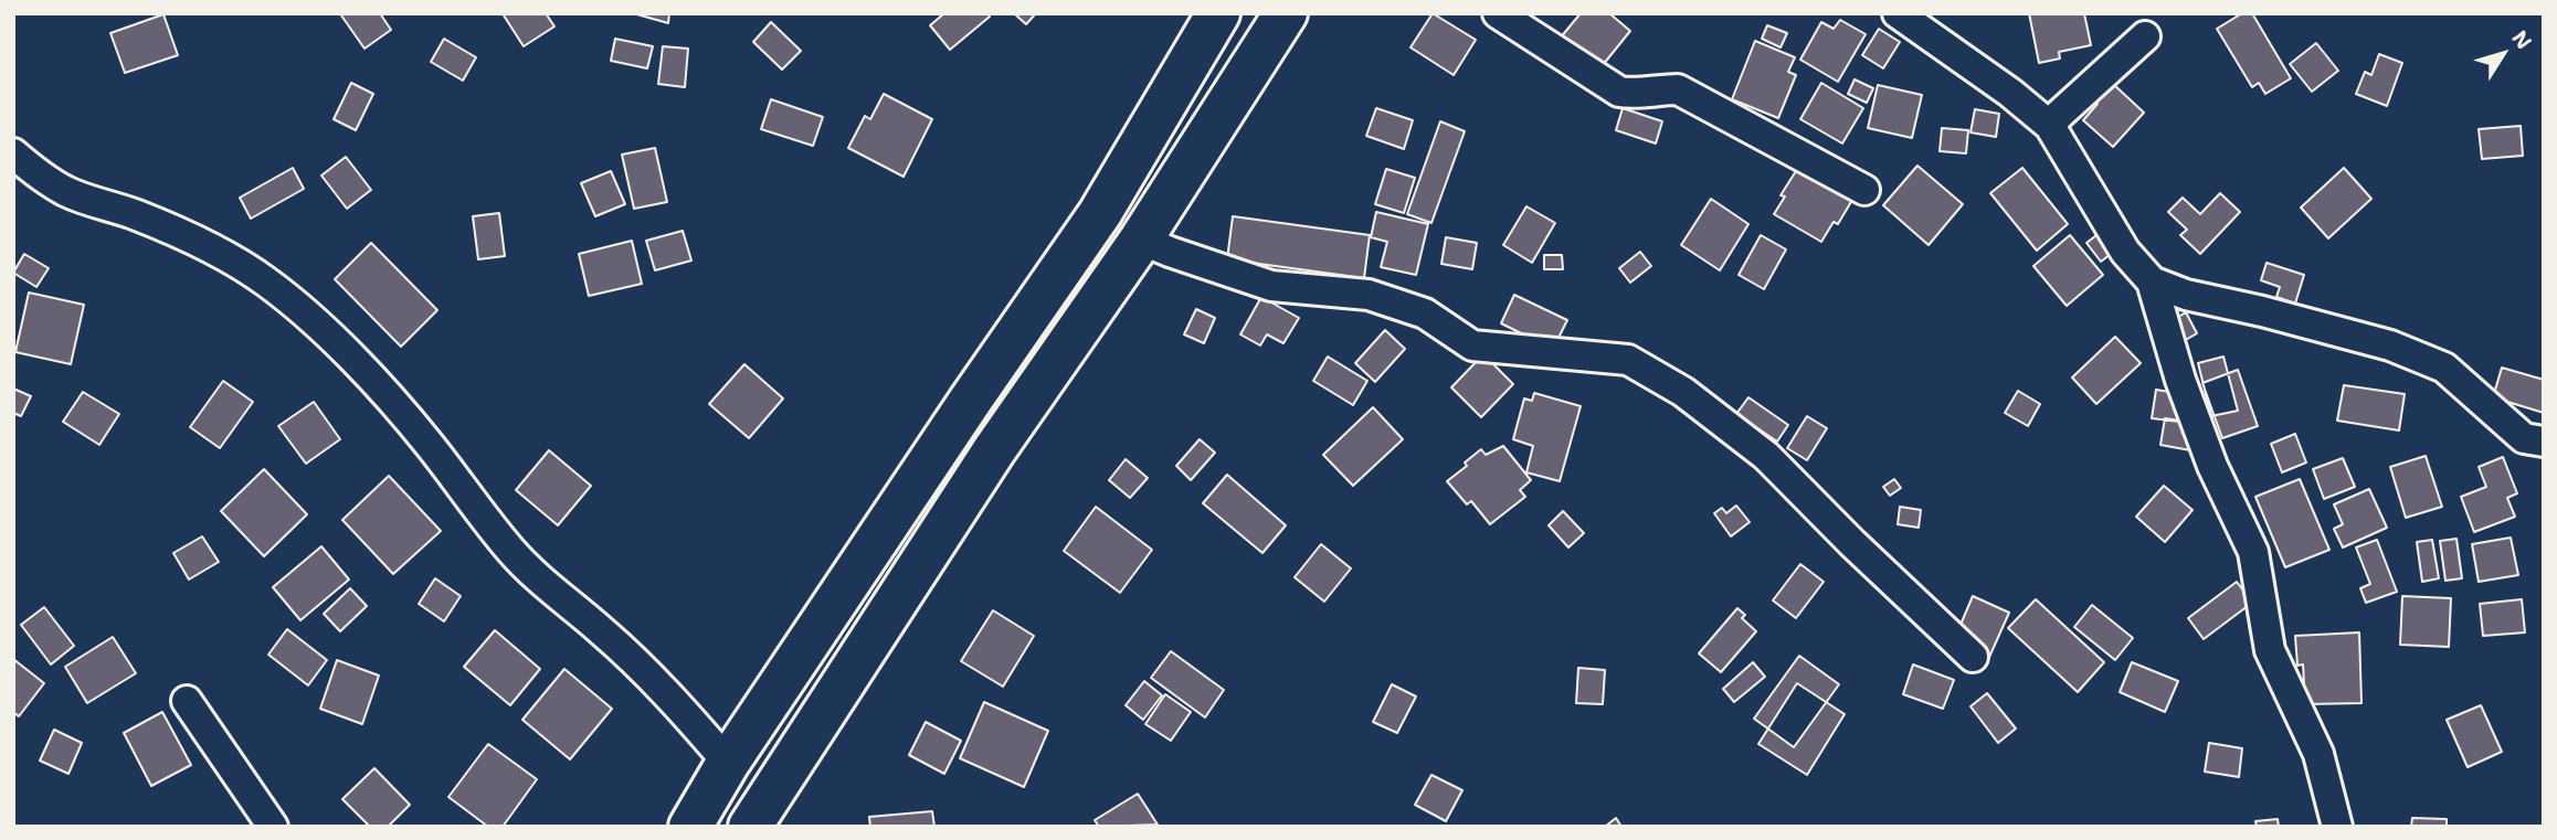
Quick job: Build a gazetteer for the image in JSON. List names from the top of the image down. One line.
{"north":"top right"}
